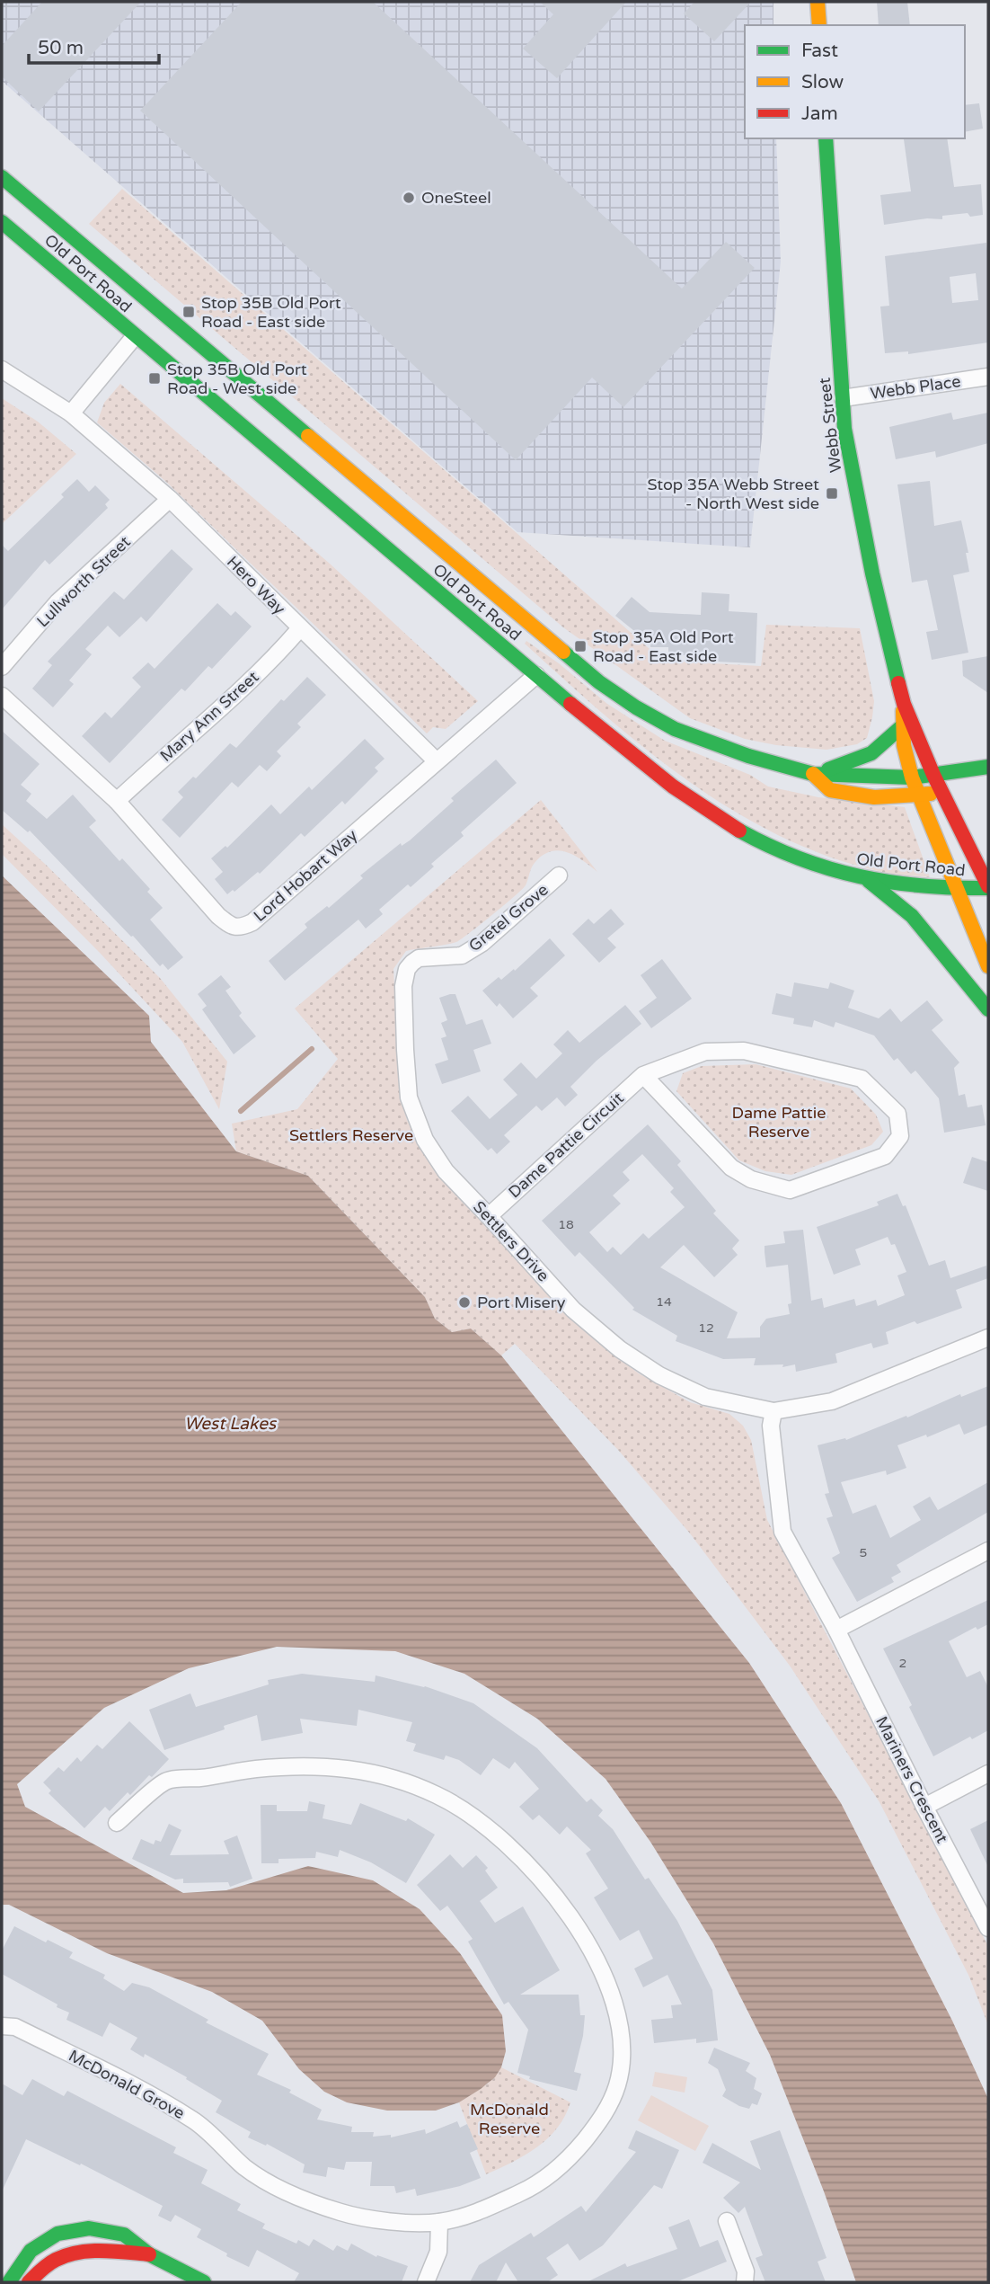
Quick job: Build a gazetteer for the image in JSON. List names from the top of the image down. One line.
{"streets":{"main road":["Old Port Road","Webb Street"],"street":["Webb Place","Lullworth Street","Hero Way","Mary Ann Street","Lord Hobart Way","Gretel Grove","Dame Pattie Circuit","Settlers Drive","Mariners Crescent","McDonald Grove"]},"crossings":[["Old Port Road","Webb Street"],["Old Port Road","Lord Hobart Way"],["Webb Place","Webb Street"],["Lullworth Street","Hero Way"],["Hero Way","Mary Ann Street"],["Hero Way","Lord Hobart Way"],["Mary Ann Street","Lord Hobart Way"],["Gretel Grove","Settlers Drive"],["Dame Pattie Circuit","Settlers Drive"],["Settlers Drive","Mariners Crescent"]],"water":["West Lakes"],"parks":["Dame Pattie Reserve","Settlers Reserve","McDonald Reserve"],"places":{"other":["OneSteel","Port Misery"],"transit":["Stop 35B Old Port Road - East side","Stop 35B Old Port Road - West side","Stop 35A Webb Street - North West side","Stop 35A Old Port Road - East side"]},"house_numbers":["18","14","12","5","2"],"legend":["Fast","Slow","Jam"],"scale_bar":"50 m"}
